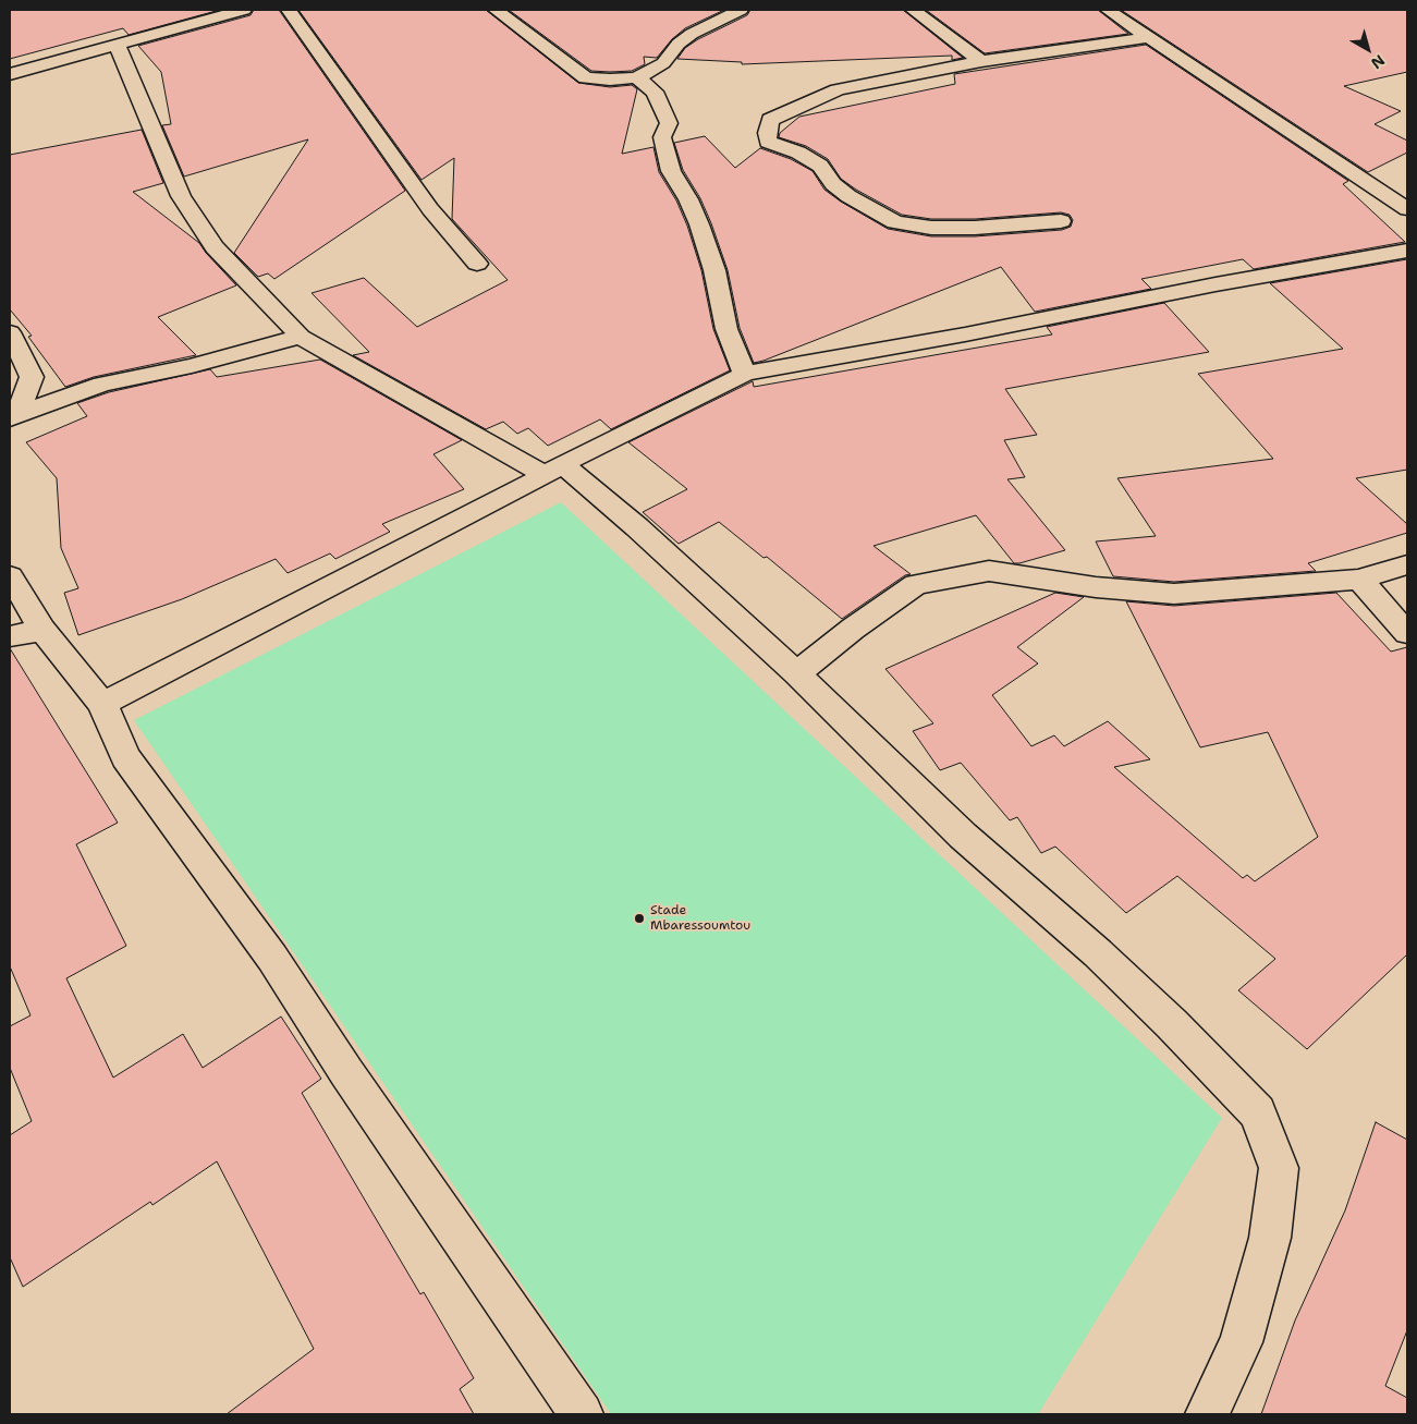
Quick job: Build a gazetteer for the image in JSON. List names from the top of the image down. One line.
{"places":["Stade Mbaressoumtou"],"north":"bottom right"}
